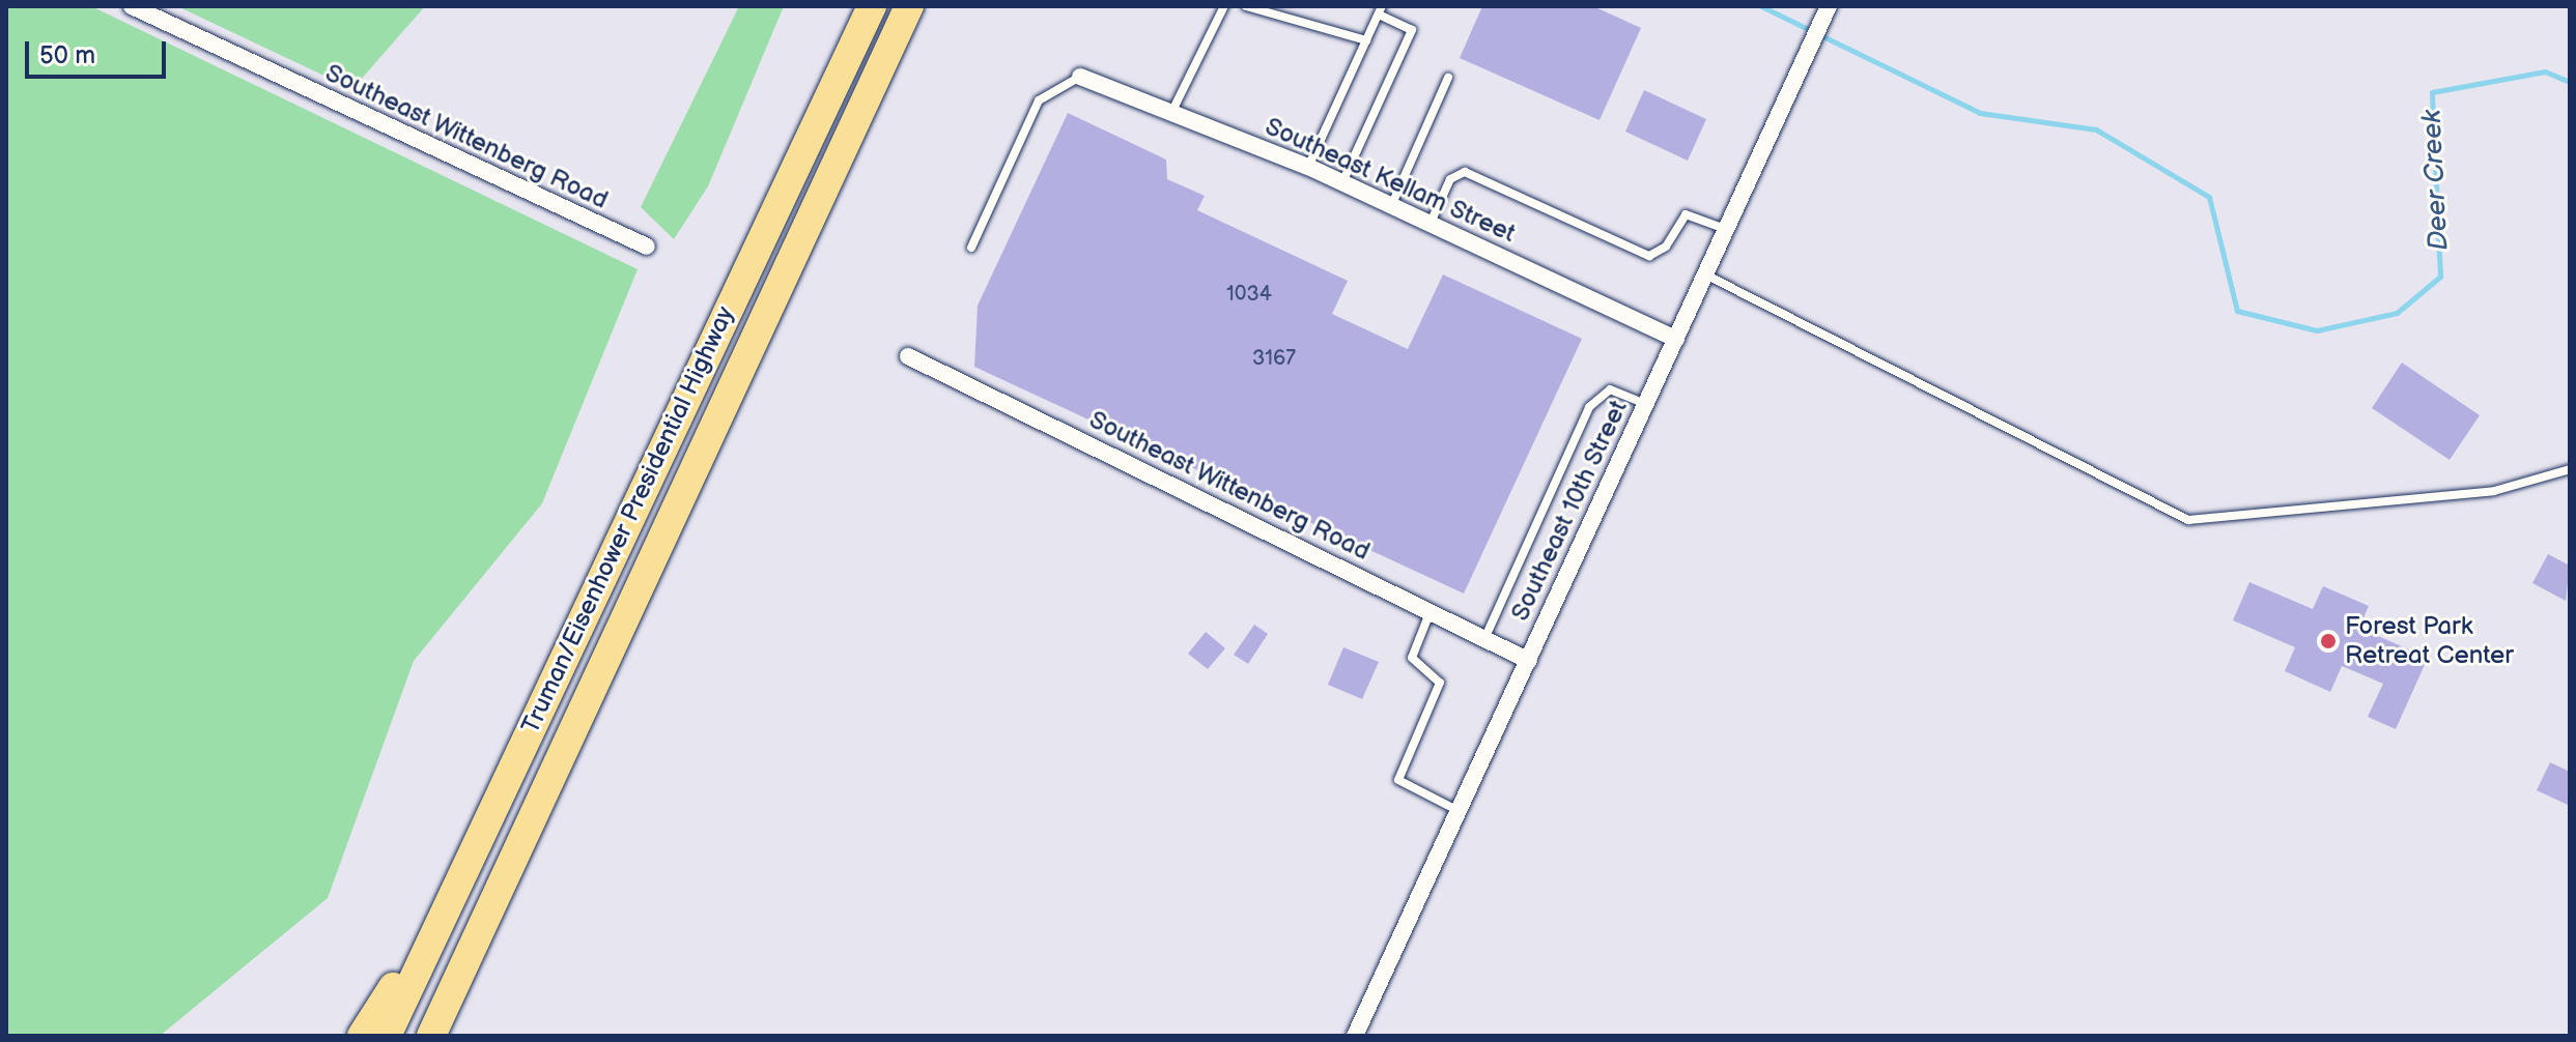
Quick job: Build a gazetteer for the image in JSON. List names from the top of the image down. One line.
{"streets":{"highway":["Truman/Eisenhower Presidential Highway"],"street":["Southeast Wittenberg Road","Southeast Kellam Street","Southeast 10th Street"]},"crossings":[["Southeast Wittenberg Road","Southeast 10th Street"],["Southeast Kellam Street","Southeast 10th Street"]],"water":["Deer Creek"],"places":["Forest Park Retreat Center"],"house_numbers":["1034","3167"],"scale_bar":"50 m"}
